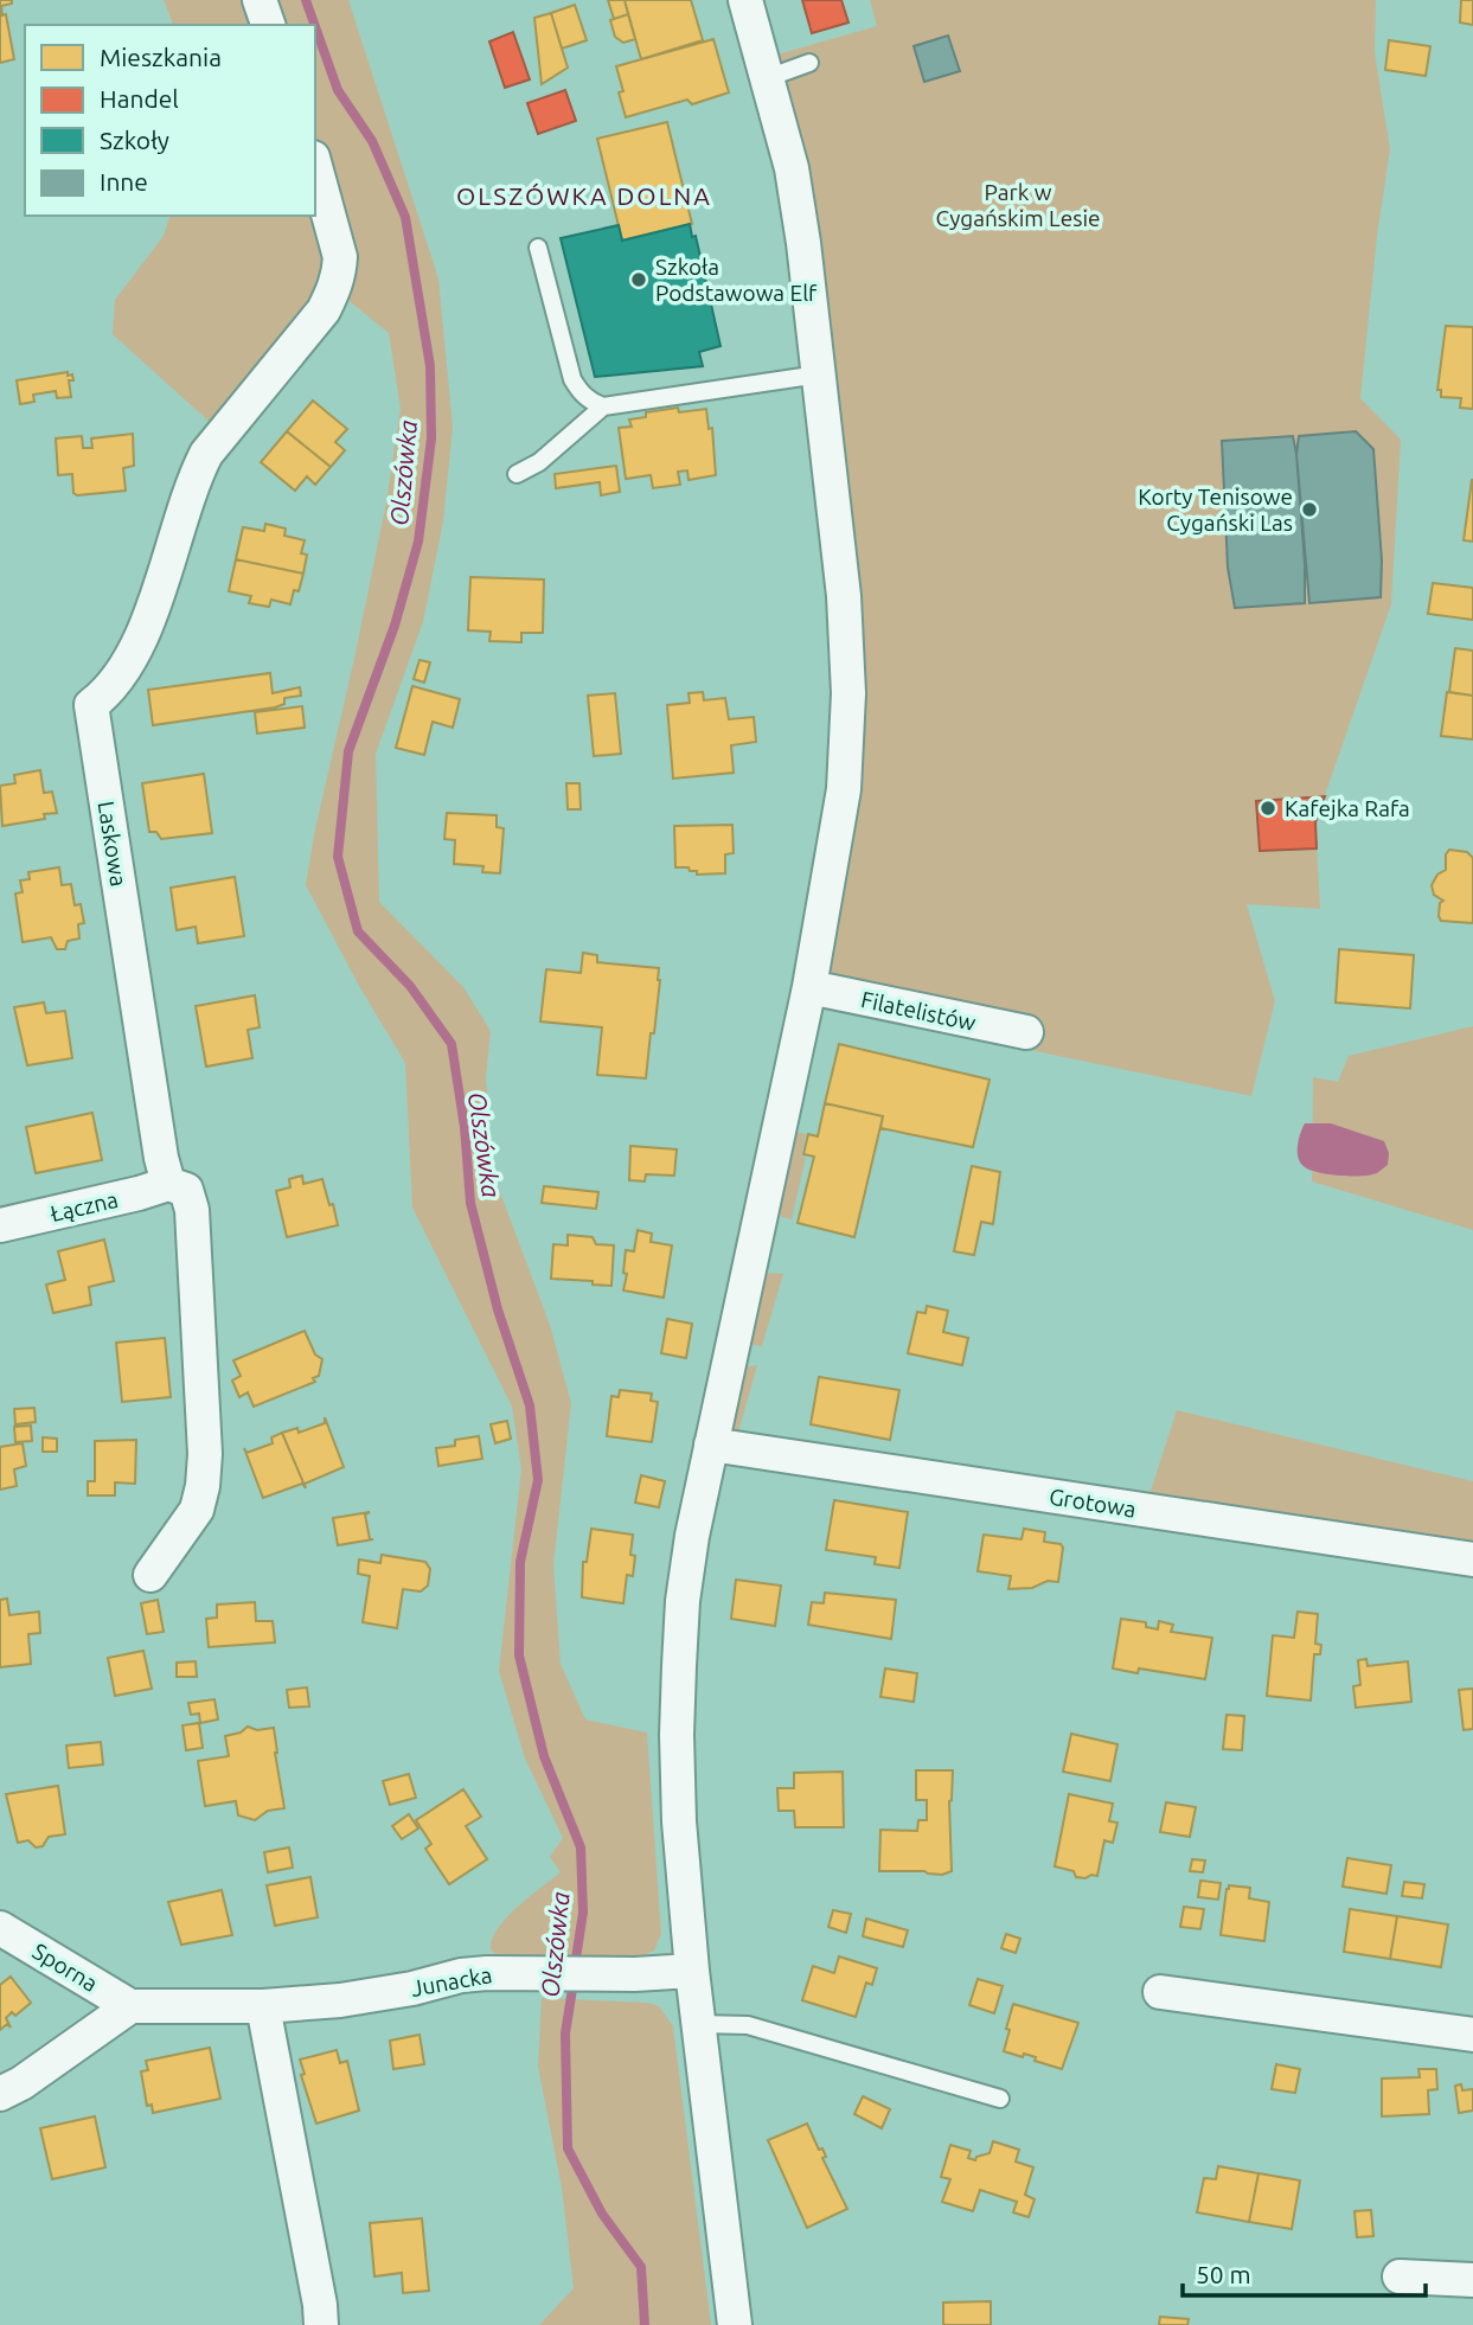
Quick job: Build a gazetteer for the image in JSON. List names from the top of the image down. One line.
{"streets":{"street":["Laskowa","Filatelistów","Łączna","Grotowa","Sporna","Junacka"]},"crossings":[["Laskowa","Łączna"],["Sporna","Junacka"]],"districts":["OLSZÓWKA DOLNA"],"water":["Olszówka"],"parks":["Park w Cygańskim Lesie"],"places":["Szkoła Podstawowa Elf","Korty Tenisowe Cygański Las","Kafejka Rafa"],"legend":["Mieszkania","Handel","Szkoły","Inne"],"scale_bar":"50 m"}
